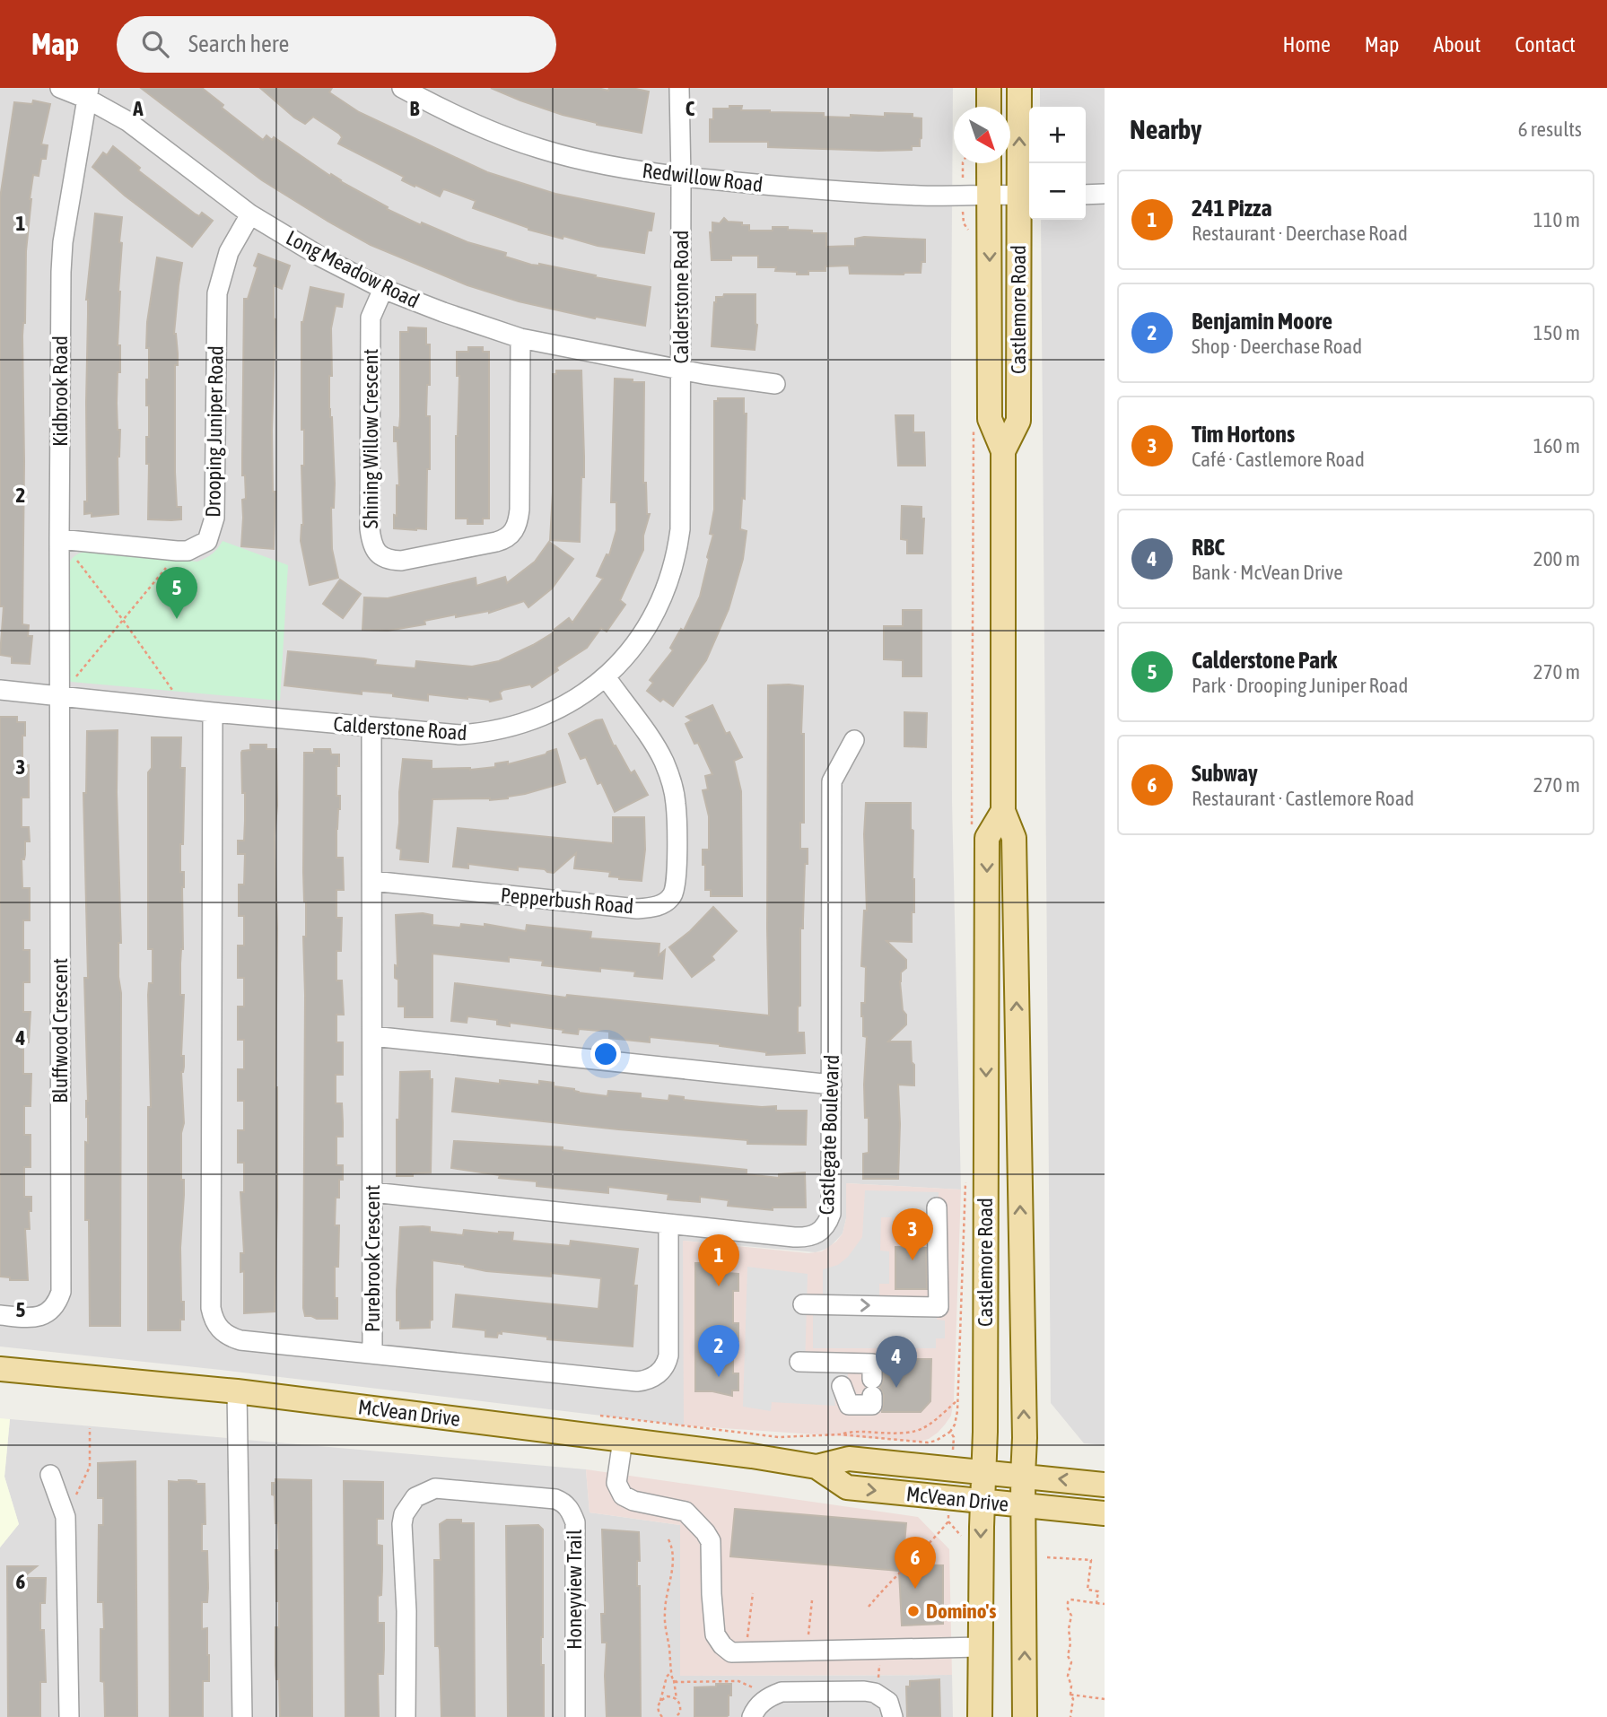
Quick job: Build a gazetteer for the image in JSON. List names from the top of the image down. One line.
{"streets":{"main road":["Castlemore Road","McVean Drive"],"street":["Redwillow Road","Long Meadow Road","Calderstone Road","Kidbrook Road","Drooping Juniper Road","Shining Willow Crescent","Pepperbush Road","Bluffwood Crescent","Castlegate Boulevard","Purebrook Crescent","Honeyview Trail"]},"crossings":[["Redwillow Road","Calderstone Road"],["Redwillow Road","Castlemore Road"],["Long Meadow Road","Calderstone Road"],["Long Meadow Road","Kidbrook Road"],["Long Meadow Road","Drooping Juniper Road"],["Long Meadow Road","Shining Willow Crescent"],["Calderstone Road","Kidbrook Road"],["Calderstone Road","Pepperbush Road"],["Calderstone Road","Bluffwood Crescent"],["Calderstone Road","Purebrook Crescent"],["Castlemore Road","McVean Drive"],["Kidbrook Road","Drooping Juniper Road"],["Kidbrook Road","Bluffwood Crescent"],["Pepperbush Road","Purebrook Crescent"],["Castlegate Boulevard","Purebrook Crescent"]],"places":["Domino's"],"north":"bottom right","page":{"header":"Map","search":"Search here","nav":["Home","Map","About","Contact"],"heading":["Nearby","6 results"],"map_buttons":["+","−"],"list":[{"mark":"1","name":"241 Pizza","note":"Restaurant · Deerchase Road","value":"110 m"},{"mark":"2","name":"Benjamin Moore","note":"Shop · Deerchase Road","value":"150 m"},{"mark":"3","name":"Tim Hortons","note":"Café · Castlemore Road","value":"160 m"},{"mark":"4","name":"RBC","note":"Bank · McVean Drive","value":"200 m"},{"mark":"5","name":"Calderstone Park","note":"Park · Drooping Juniper Road","value":"270 m"},{"mark":"6","name":"Subway","note":"Restaurant · Castlemore Road","value":"270 m"}],"pins":["5","3","1","2","4","6"]},"grid":{"columns":["A","B","C"],"rows":["1","2","3","4","5","6"]}}
